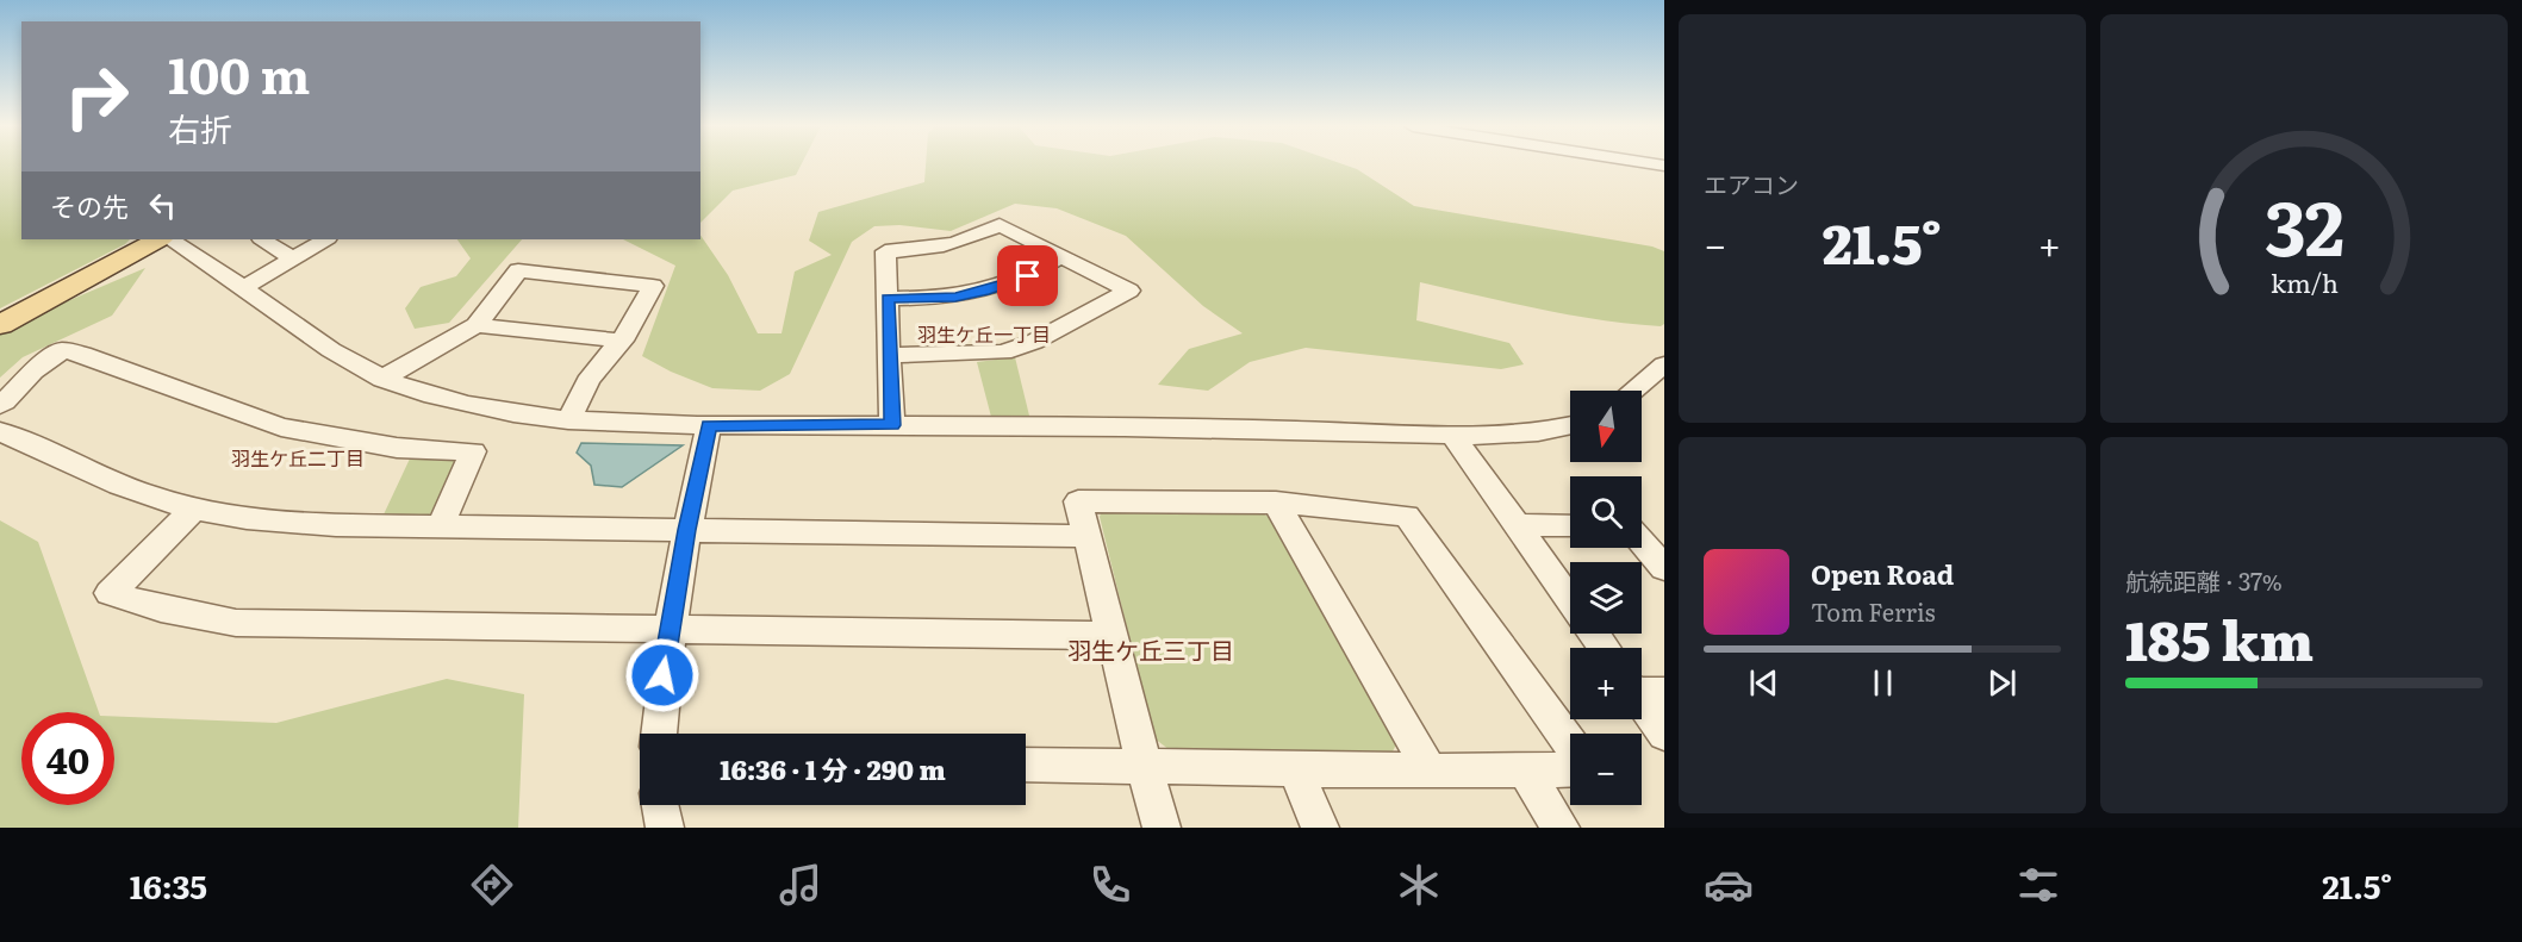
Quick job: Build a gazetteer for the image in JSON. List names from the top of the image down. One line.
{"districts":["羽生ケ丘一丁目","羽生ケ丘二丁目","羽生ケ丘三丁目"],"north":"bottom","page":{"tile":["エアコン",["航続距離 · 37%","185 km"]],"turn":["100 m","右折"],"then":"その先","heat":["−","21.5°","+"],"map_buttons":["+","−"],"song":["Open Road","Tom Ferris"],"limit":"40","trip":"16:36 · 1 分 · 290 m","tabs":["16:35","21.5°"],"gauge":["32","km/h"]}}
